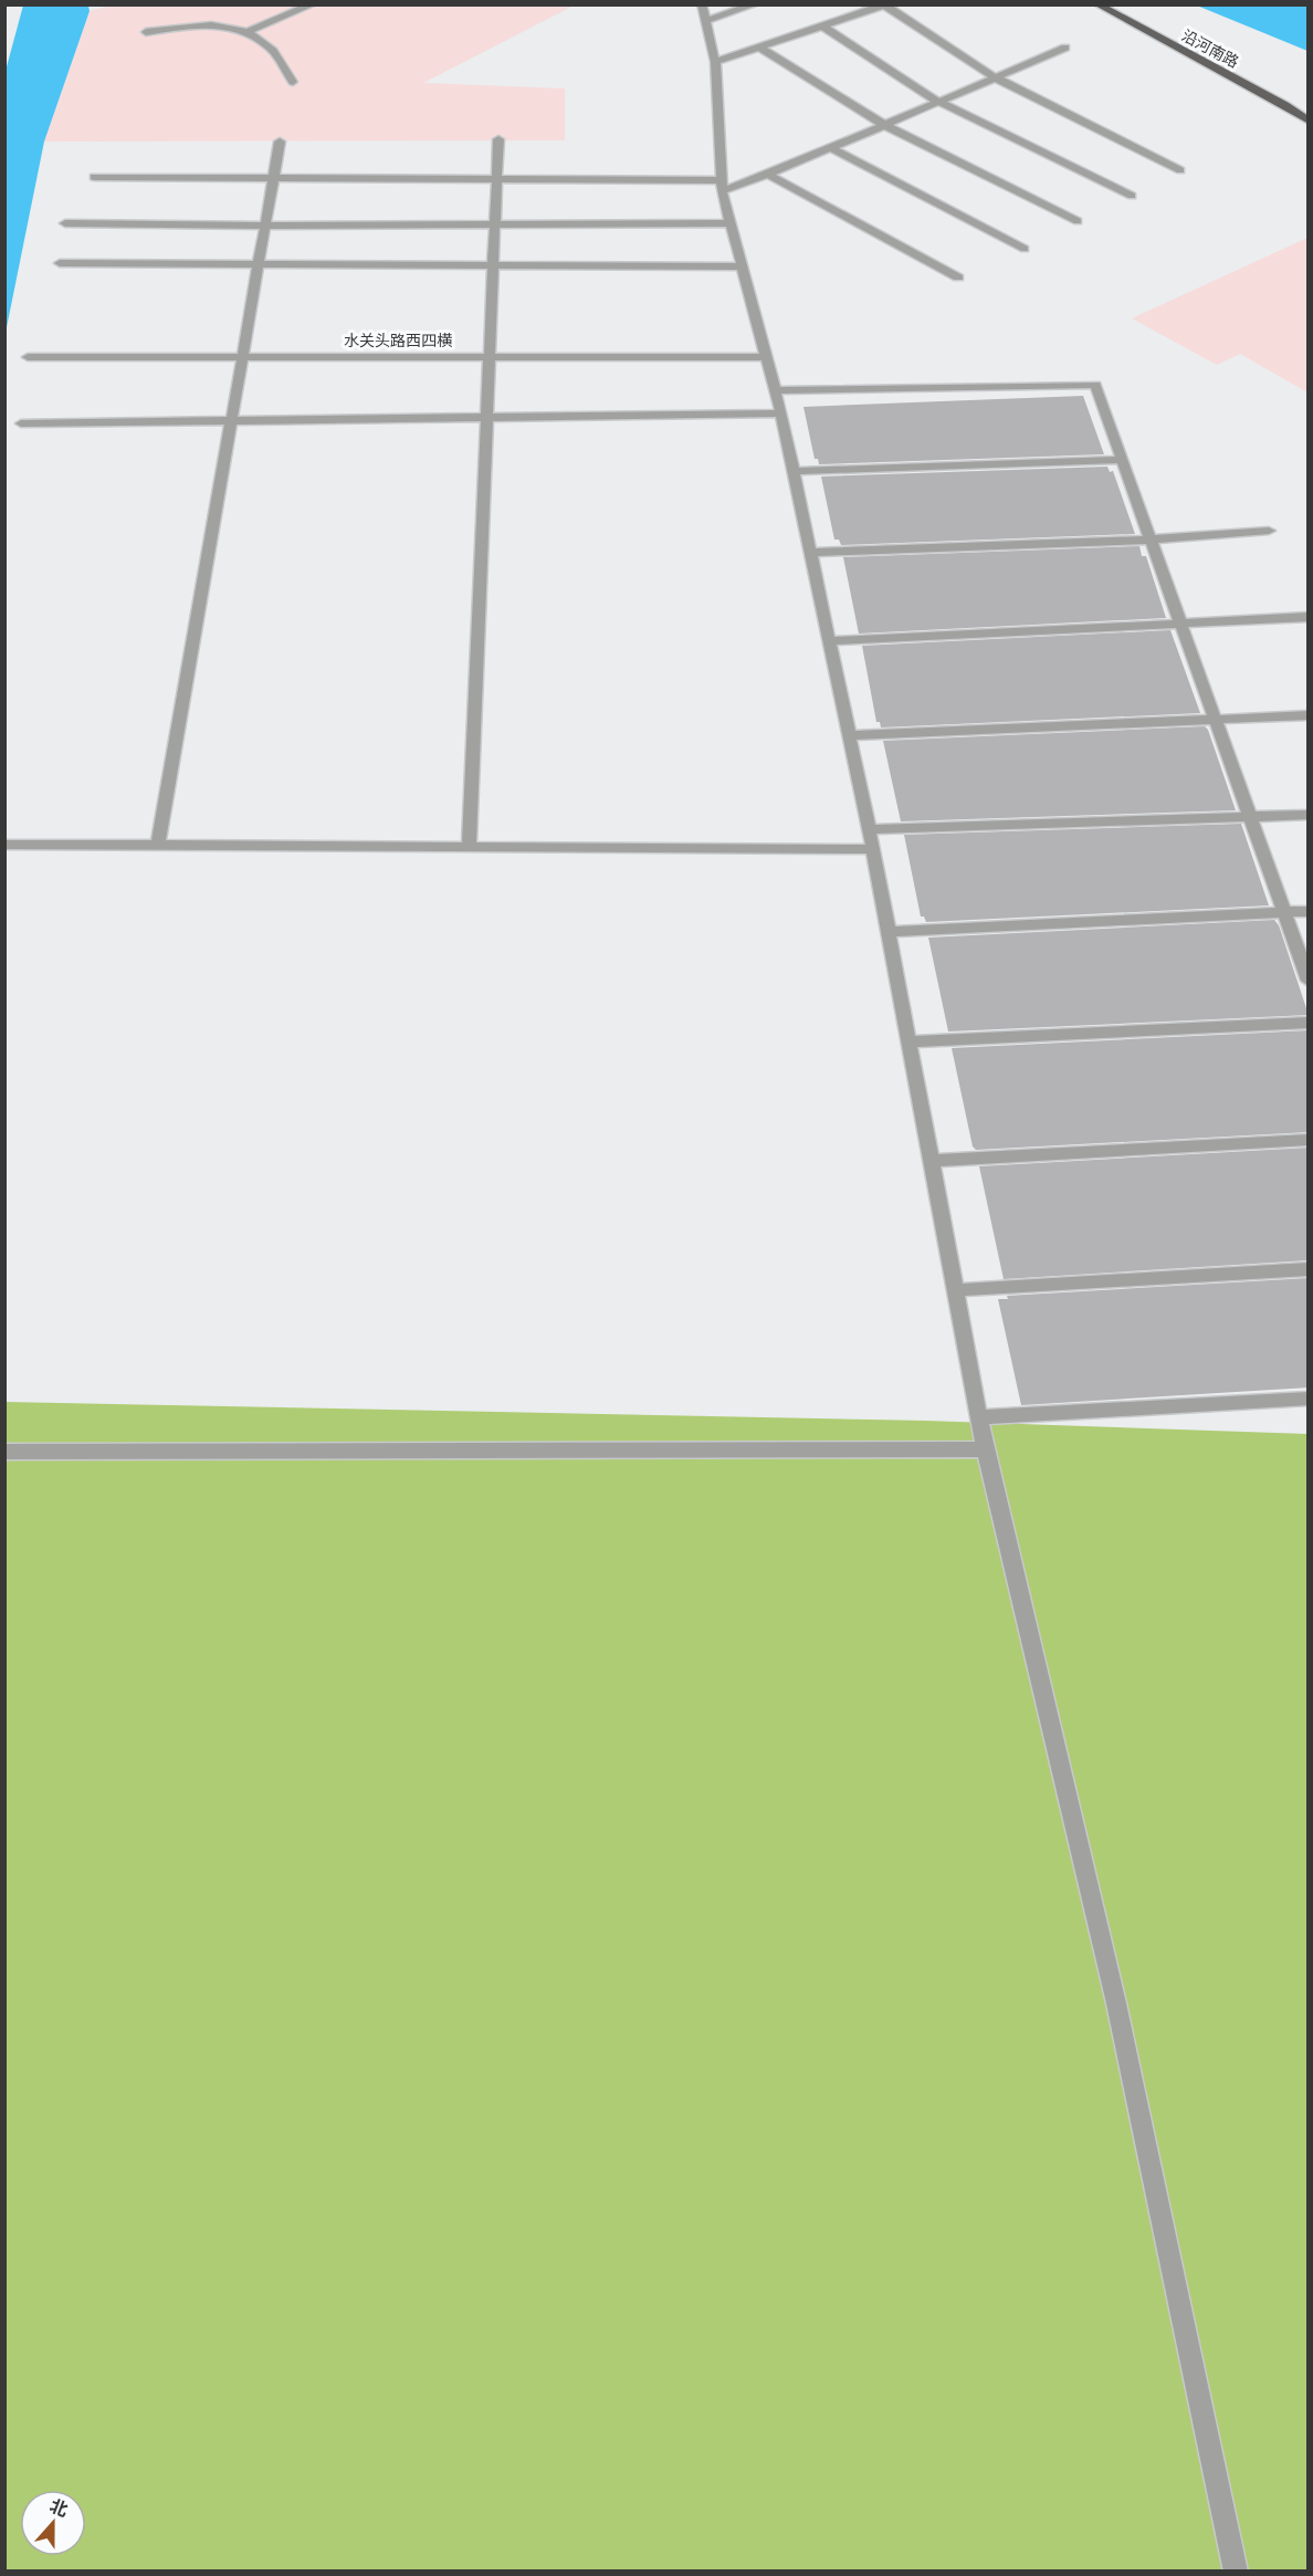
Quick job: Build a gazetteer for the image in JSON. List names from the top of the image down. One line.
{"streets":{"main road":["沿河南路"],"street":["水关头路西四横"]},"north":"top"}
